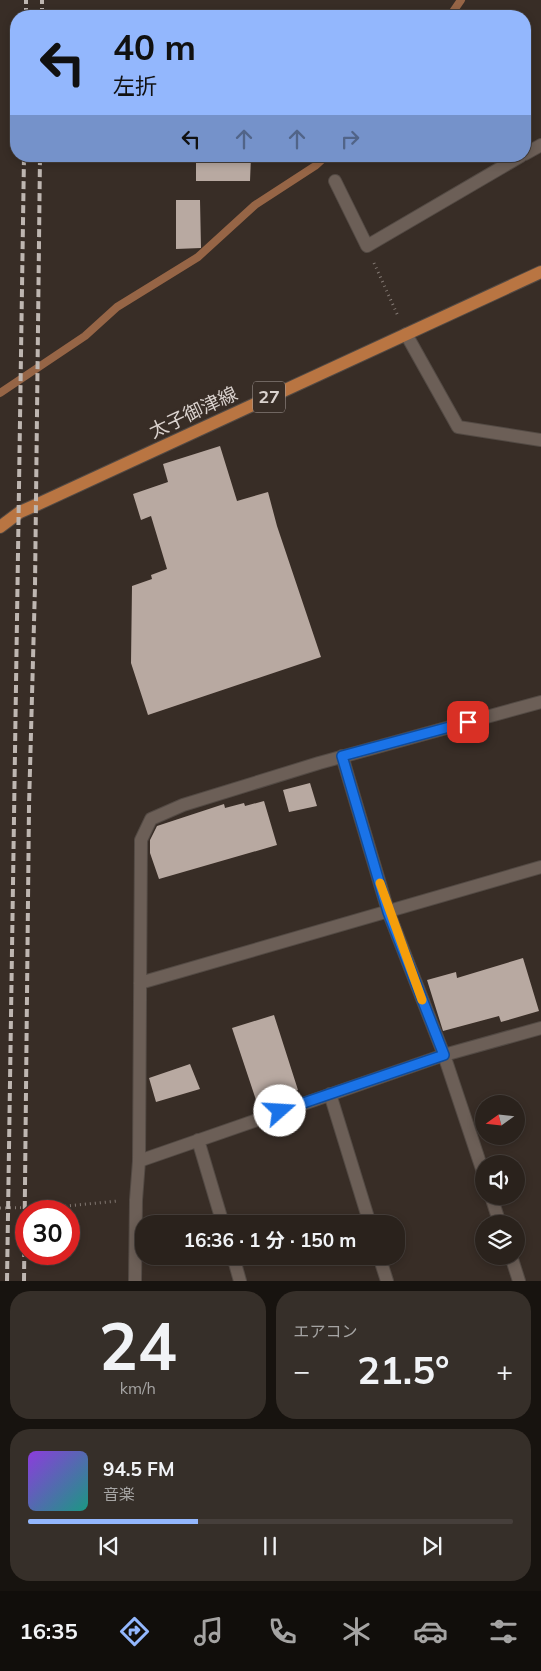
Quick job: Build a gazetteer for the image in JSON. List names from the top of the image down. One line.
{"streets":{"main road":["27","太子御津線"]},"north":"left","page":{"turn":["40 m","左折"],"limit":"30","trip":"16:36 · 1 分 · 150 m","tile":[["24","km/h"],"エアコン"],"heat":["−","21.5°","+"],"song":["94.5 FM","音楽"],"tabs":"16:35"}}
